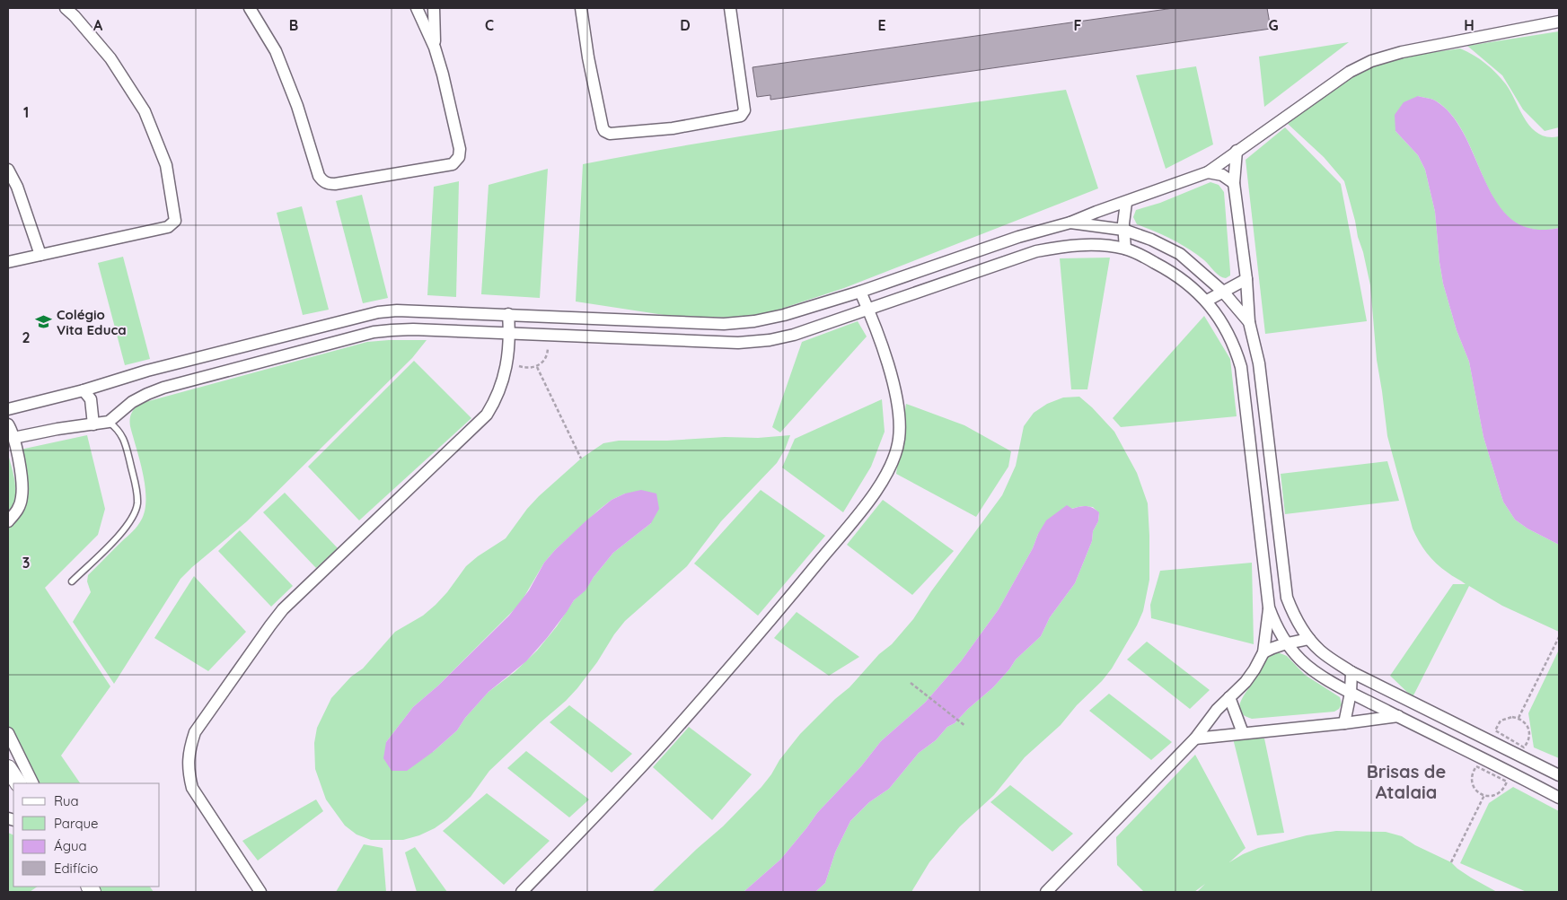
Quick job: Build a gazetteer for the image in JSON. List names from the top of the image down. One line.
{"districts":["Brisas de Atalaia"],"places":{"school or university":["Colégio Vita Educa"]},"legend":["Rua","Parque","Água","Edifício"],"grid":{"columns":["A","B","C","D","E","F","G","H"],"rows":["1","2","3"]}}
